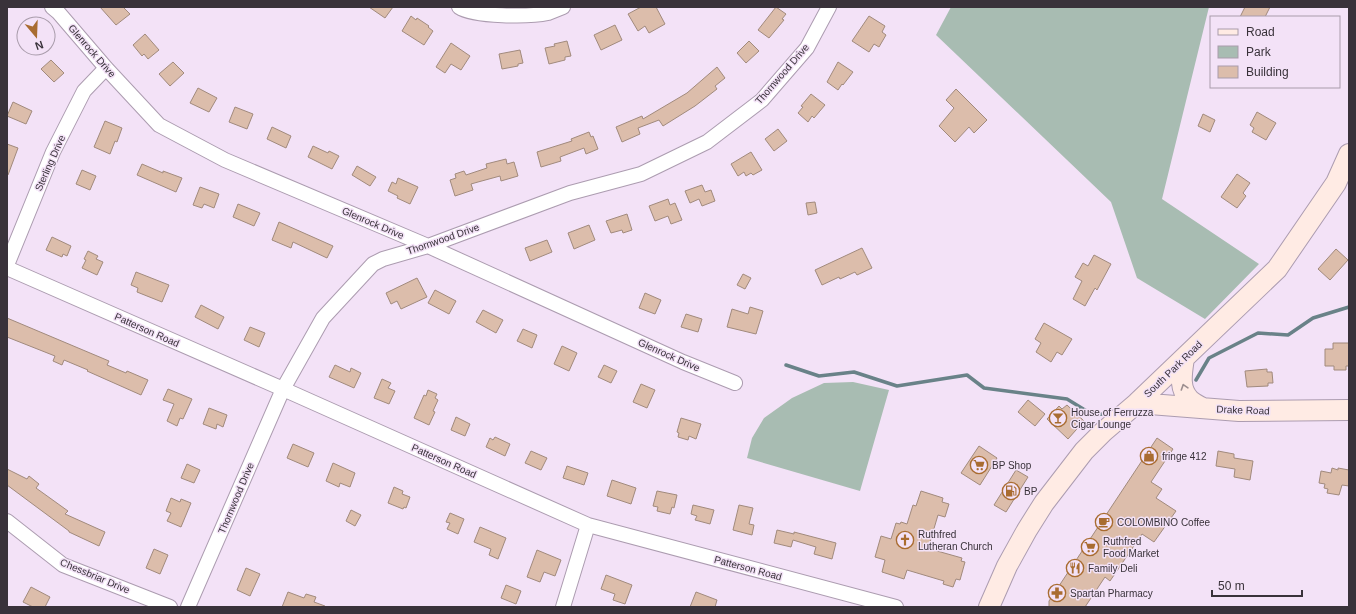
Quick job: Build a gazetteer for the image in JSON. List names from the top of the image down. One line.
{"streets":{"main road":["South Park Road","Drake Road"],"street":["Glenrock Drive","Thornwood Drive","Sterling Drive","Patterson Road","Chessbriar Drive"]},"crossings":[["Glenrock Drive","Thornwood Drive"],["Glenrock Drive","Sterling Drive"],["Thornwood Drive","Patterson Road"],["South Park Road","Drake Road"]],"places":{"bar":["House of Ferruzza Cigar Lounge"],"shop":["fringe 412"],"supermarket":["BP Shop","Ruthfred Food Market"],"fuel station":["BP"],"cafe":["COLOMBINO Coffee"],"church":["Ruthfred Lutheran Church"],"restaurant":["Family Deli"],"pharmacy":["Spartan Pharmacy"]},"legend":["Road","Park","Building"],"scale_bar":"50 m","north":"bottom"}
